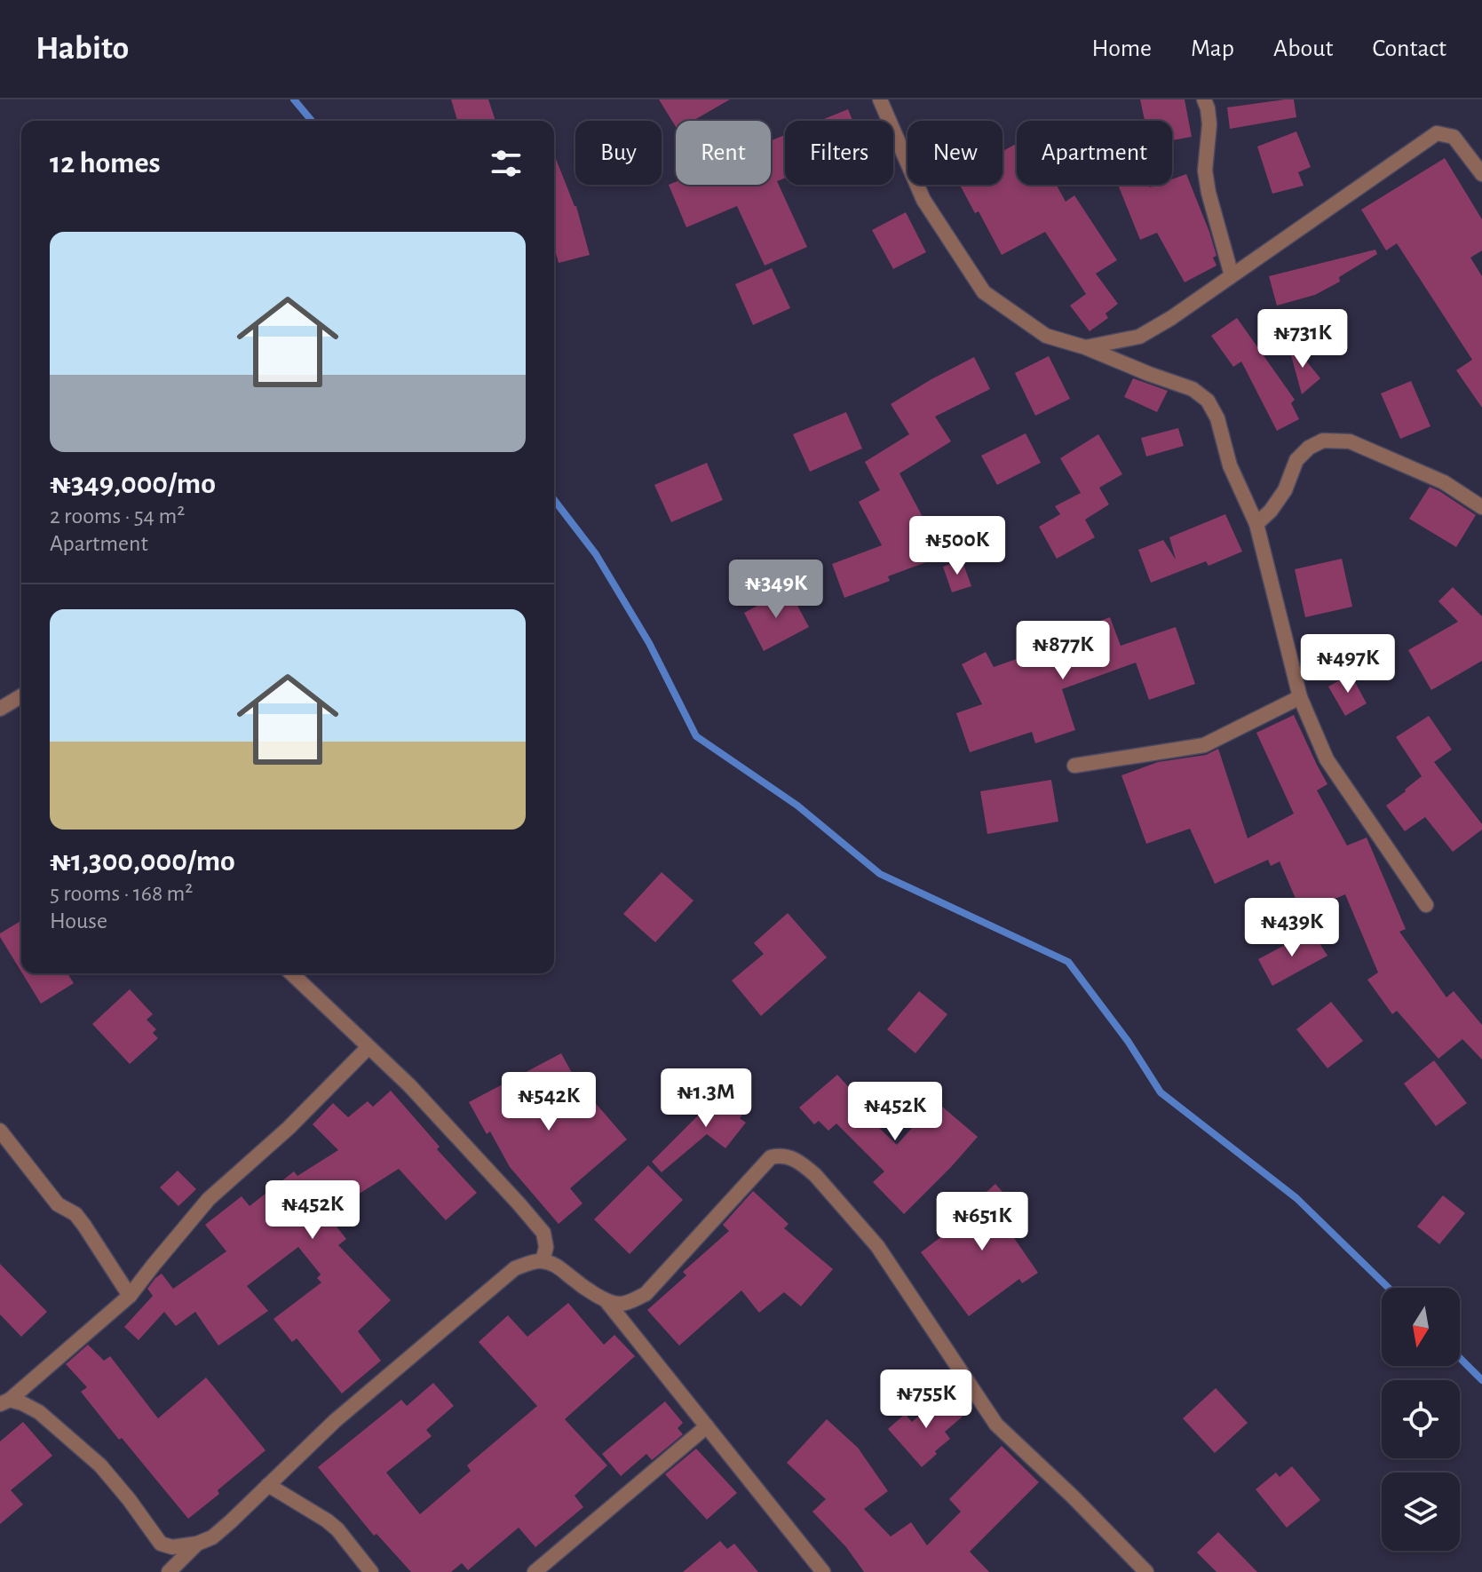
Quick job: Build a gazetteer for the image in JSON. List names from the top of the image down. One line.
{"north":"bottom","page":{"header":"Habito","nav":["Home","Map","About","Contact"],"chip":["Buy","Rent","Filters","New","Apartment"],"heading":"12 homes","list":[{"name":"₦349,000/mo","note":"2 rooms · 54 m² · Apartment"},{"name":"₦1,300,000/mo","note":"5 rooms · 168 m² · House"}],"price":["₦731K","₦500K","₦349K","₦877K","₦497K","₦439K","₦1.3M","₦542K","₦452K","₦452K","₦651K","₦755K"]}}
